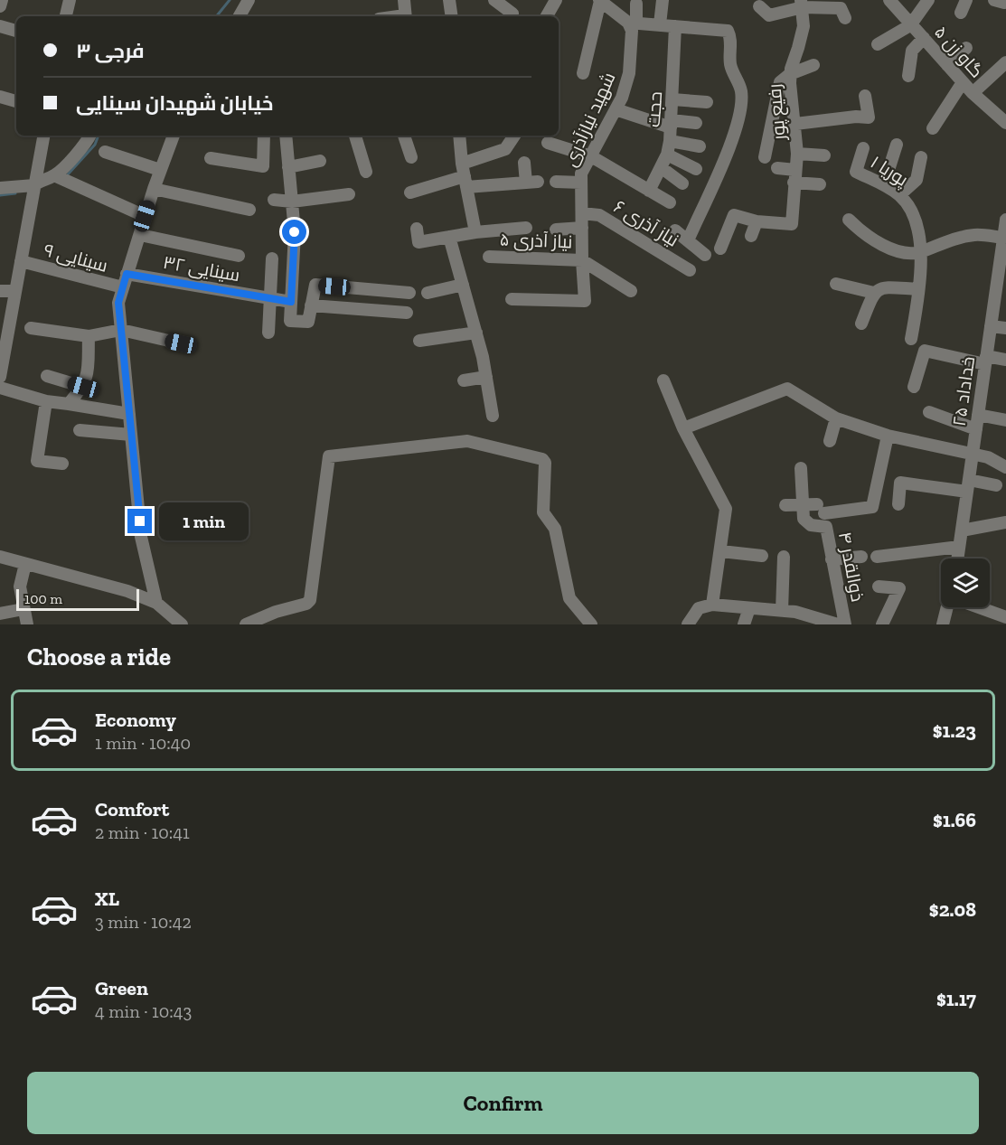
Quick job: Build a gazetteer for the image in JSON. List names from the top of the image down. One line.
{"streets":{"street":["گاو زن ۵","حجت","رفیع پور","شهید نیازآذری","پوریا ۱","نیاز آذری ۶","نیاز آذری ۵","سینایی ۹","سینایی ۳۲","خداداد ۲۵","ذوالقدر ۴"]},"crossings":[["شهید نیازآذری","نیاز آذری ۶"],["شهید نیازآذری","نیاز آذری ۵"]],"scale_bar":"100 m","page":{"banner":["فرجی ۳","خیابان شهیدان سینایی"],"bubble":"1 min","scale":"100 m","heading":"Choose a ride","list":[{"name":"Economy","note":"1 min · 10:40","value":"$1.23"},{"name":"Comfort","note":"2 min · 10:41","value":"$1.66"},{"name":"XL","note":"3 min · 10:42","value":"$2.08"},{"name":"Green","note":"4 min · 10:43","value":"$1.17"}],"buttons":"Confirm"}}
